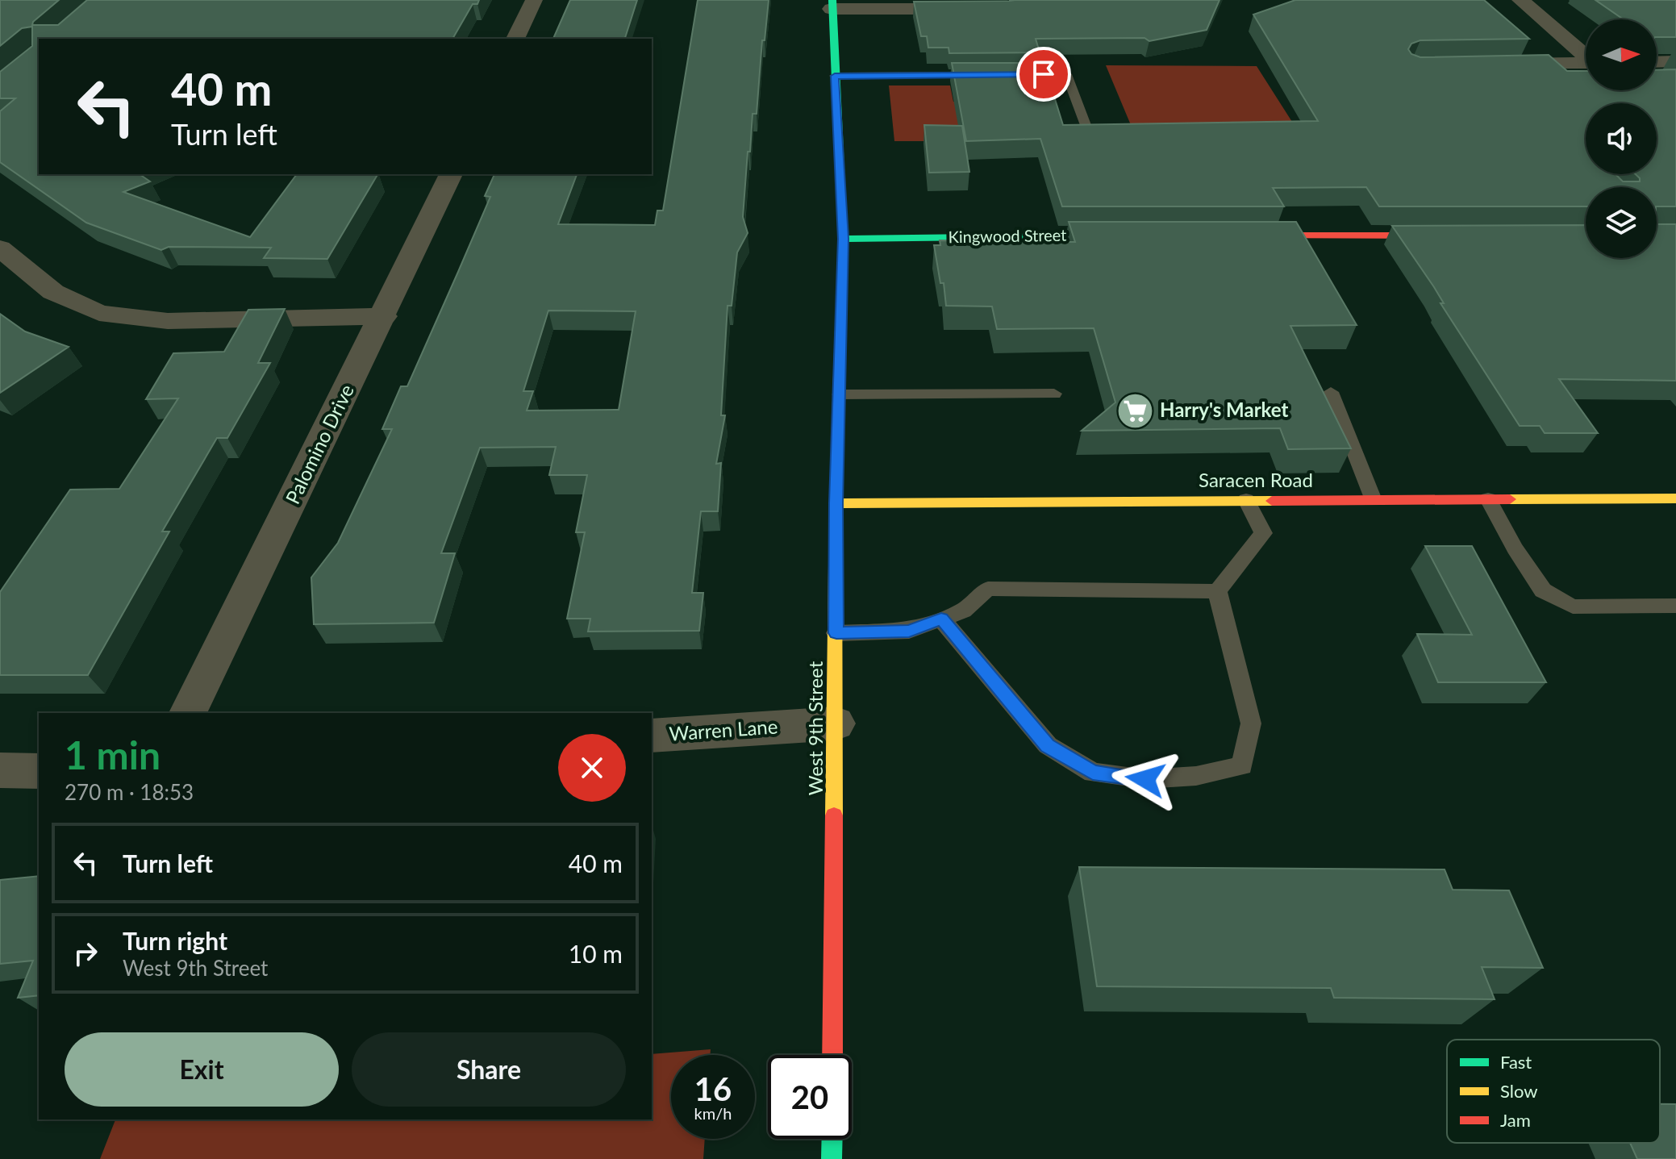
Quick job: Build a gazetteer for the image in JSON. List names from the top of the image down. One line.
{"streets":{"street":["Kingwood Street","Palomino Drive","Saracen Road","West 9th Street","Warren Lane"]},"crossings":[["Kingwood Street","West 9th Street"],["Saracen Road","West 9th Street"],["West 9th Street","Warren Lane"]],"places":{"supermarket":["Harry's Market"]},"legend":["Fast","Slow","Jam"],"north":"right","page":{"turn":["40 m","Turn left"],"heading":["1 min","270 m · 18:53"],"list":[{"name":"Turn left","value":"40 m"},{"name":"Turn right","note":"West 9th Street","value":"10 m"}],"buttons":["Exit","Share"],"speed":"16 km/h","limit":"20"}}
